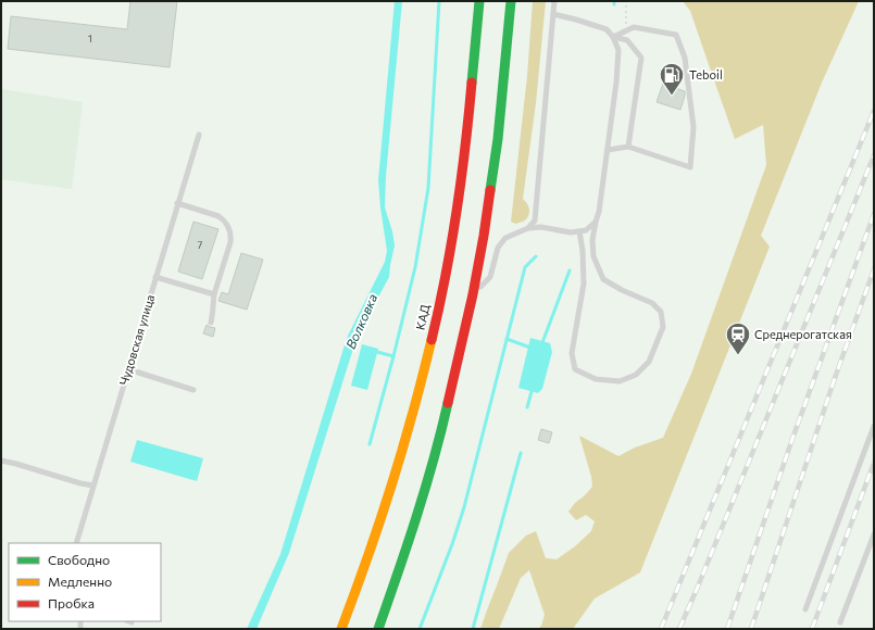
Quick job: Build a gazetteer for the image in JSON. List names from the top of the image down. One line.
{"streets":{"highway":["КАД"],"lane":["Чудовская улица"]},"water":["Волковка"],"places":{"fuel station":["Teboil"],"station":["Среднерогатская"]},"house_numbers":["1","7"],"legend":["Свободно","Медленно","Пробка"]}
